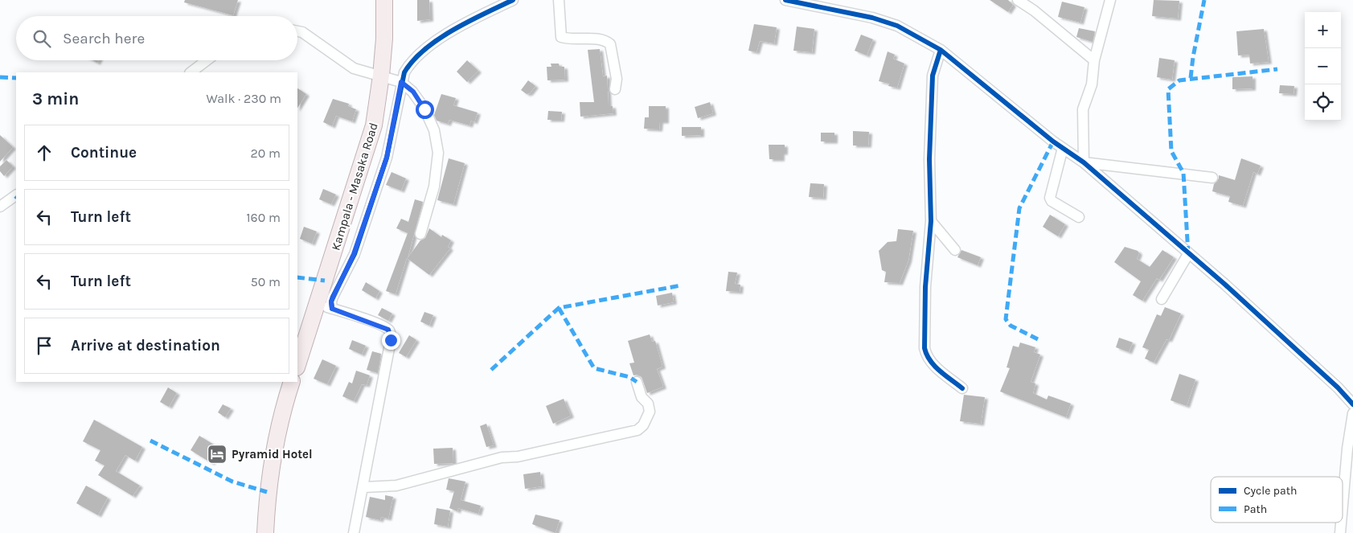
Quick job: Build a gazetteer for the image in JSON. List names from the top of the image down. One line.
{"streets":{"main road":["Kampala - Masaka Road"]},"places":{"hotel":["Pyramid Hotel"]},"legend":["Cycle path","Path"],"page":{"map_buttons":["+","−"],"search":"Search here","heading":["3 min","Walk · 230 m"],"list":[["Continue","20 m"],["Turn left","160 m"],["Turn left","50 m"],"Arrive at destination"]}}
